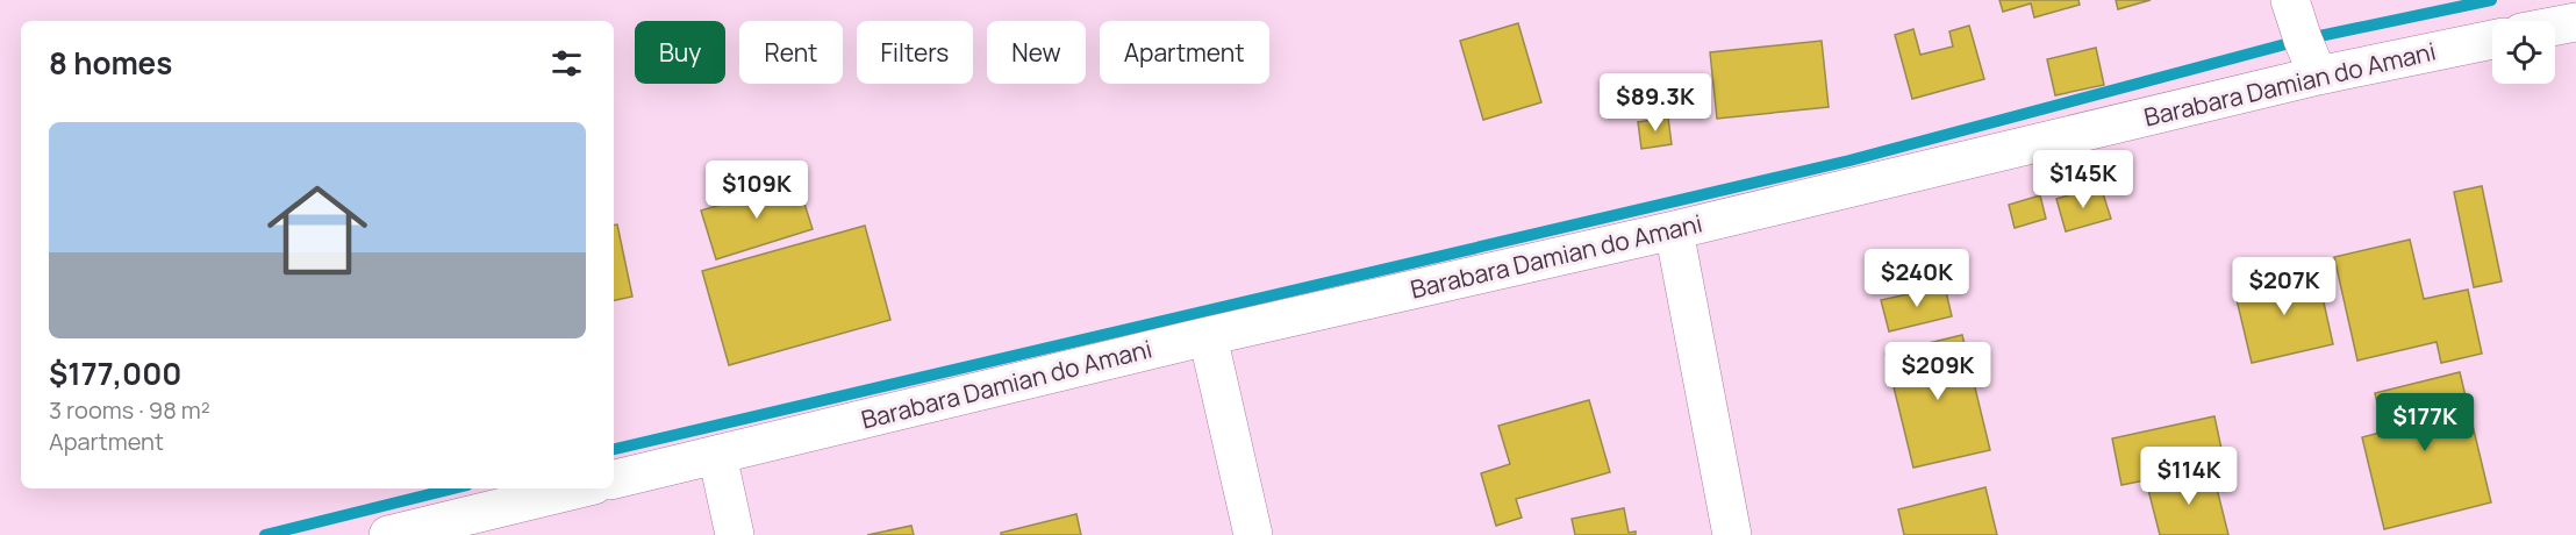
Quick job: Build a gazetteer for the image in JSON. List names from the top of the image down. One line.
{"streets":{"street":["Barabara Damian do Amani"]},"page":{"chip":["Buy","Rent","Filters","New","Apartment"],"heading":"8 homes","price":["$89.3K","$145K","$109K","$240K","$207K","$209K","$177K","$114K"],"list":[{"name":"$177,000","note":"3 rooms · 98 m² · Apartment"}]}}
